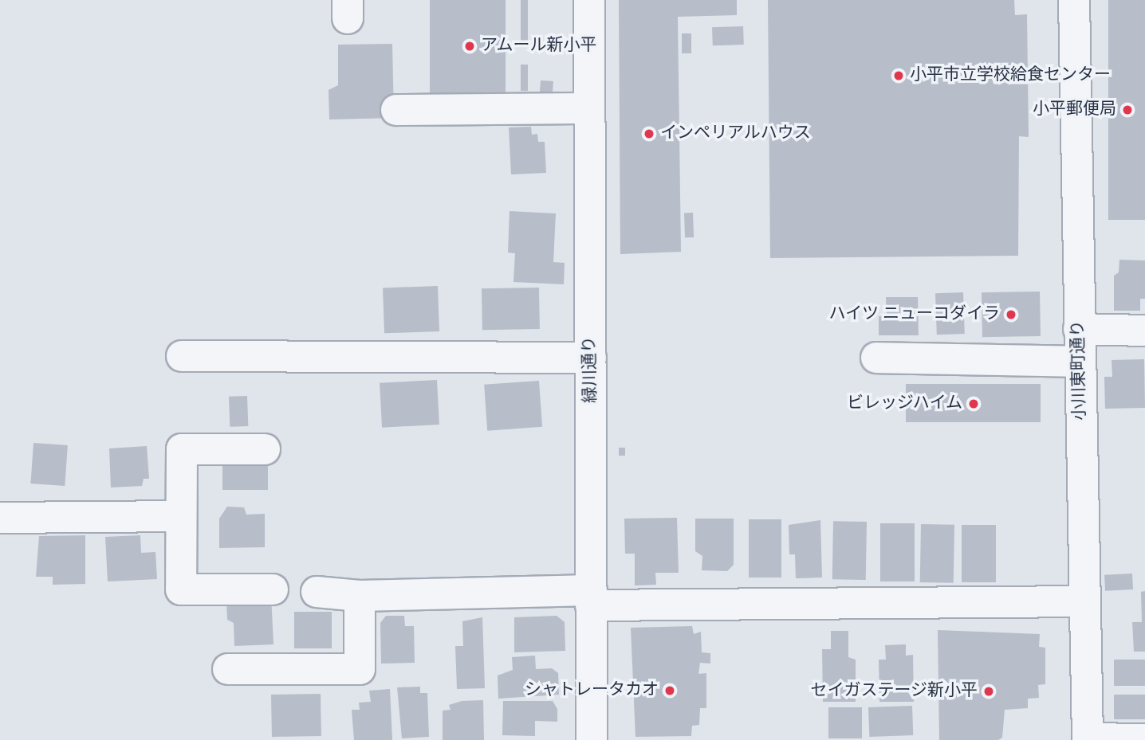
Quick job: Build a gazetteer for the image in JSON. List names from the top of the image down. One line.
{"streets":{"street":["緑川通り","小川東町通り"]},"places":["アムール新小平","小平市立学校給食センター","小平郵便局","インペリアルハウス","ハイツ ニューコダイラ","ビレッジハイム","シャトレータカオ","セイガステージ新小平"]}
